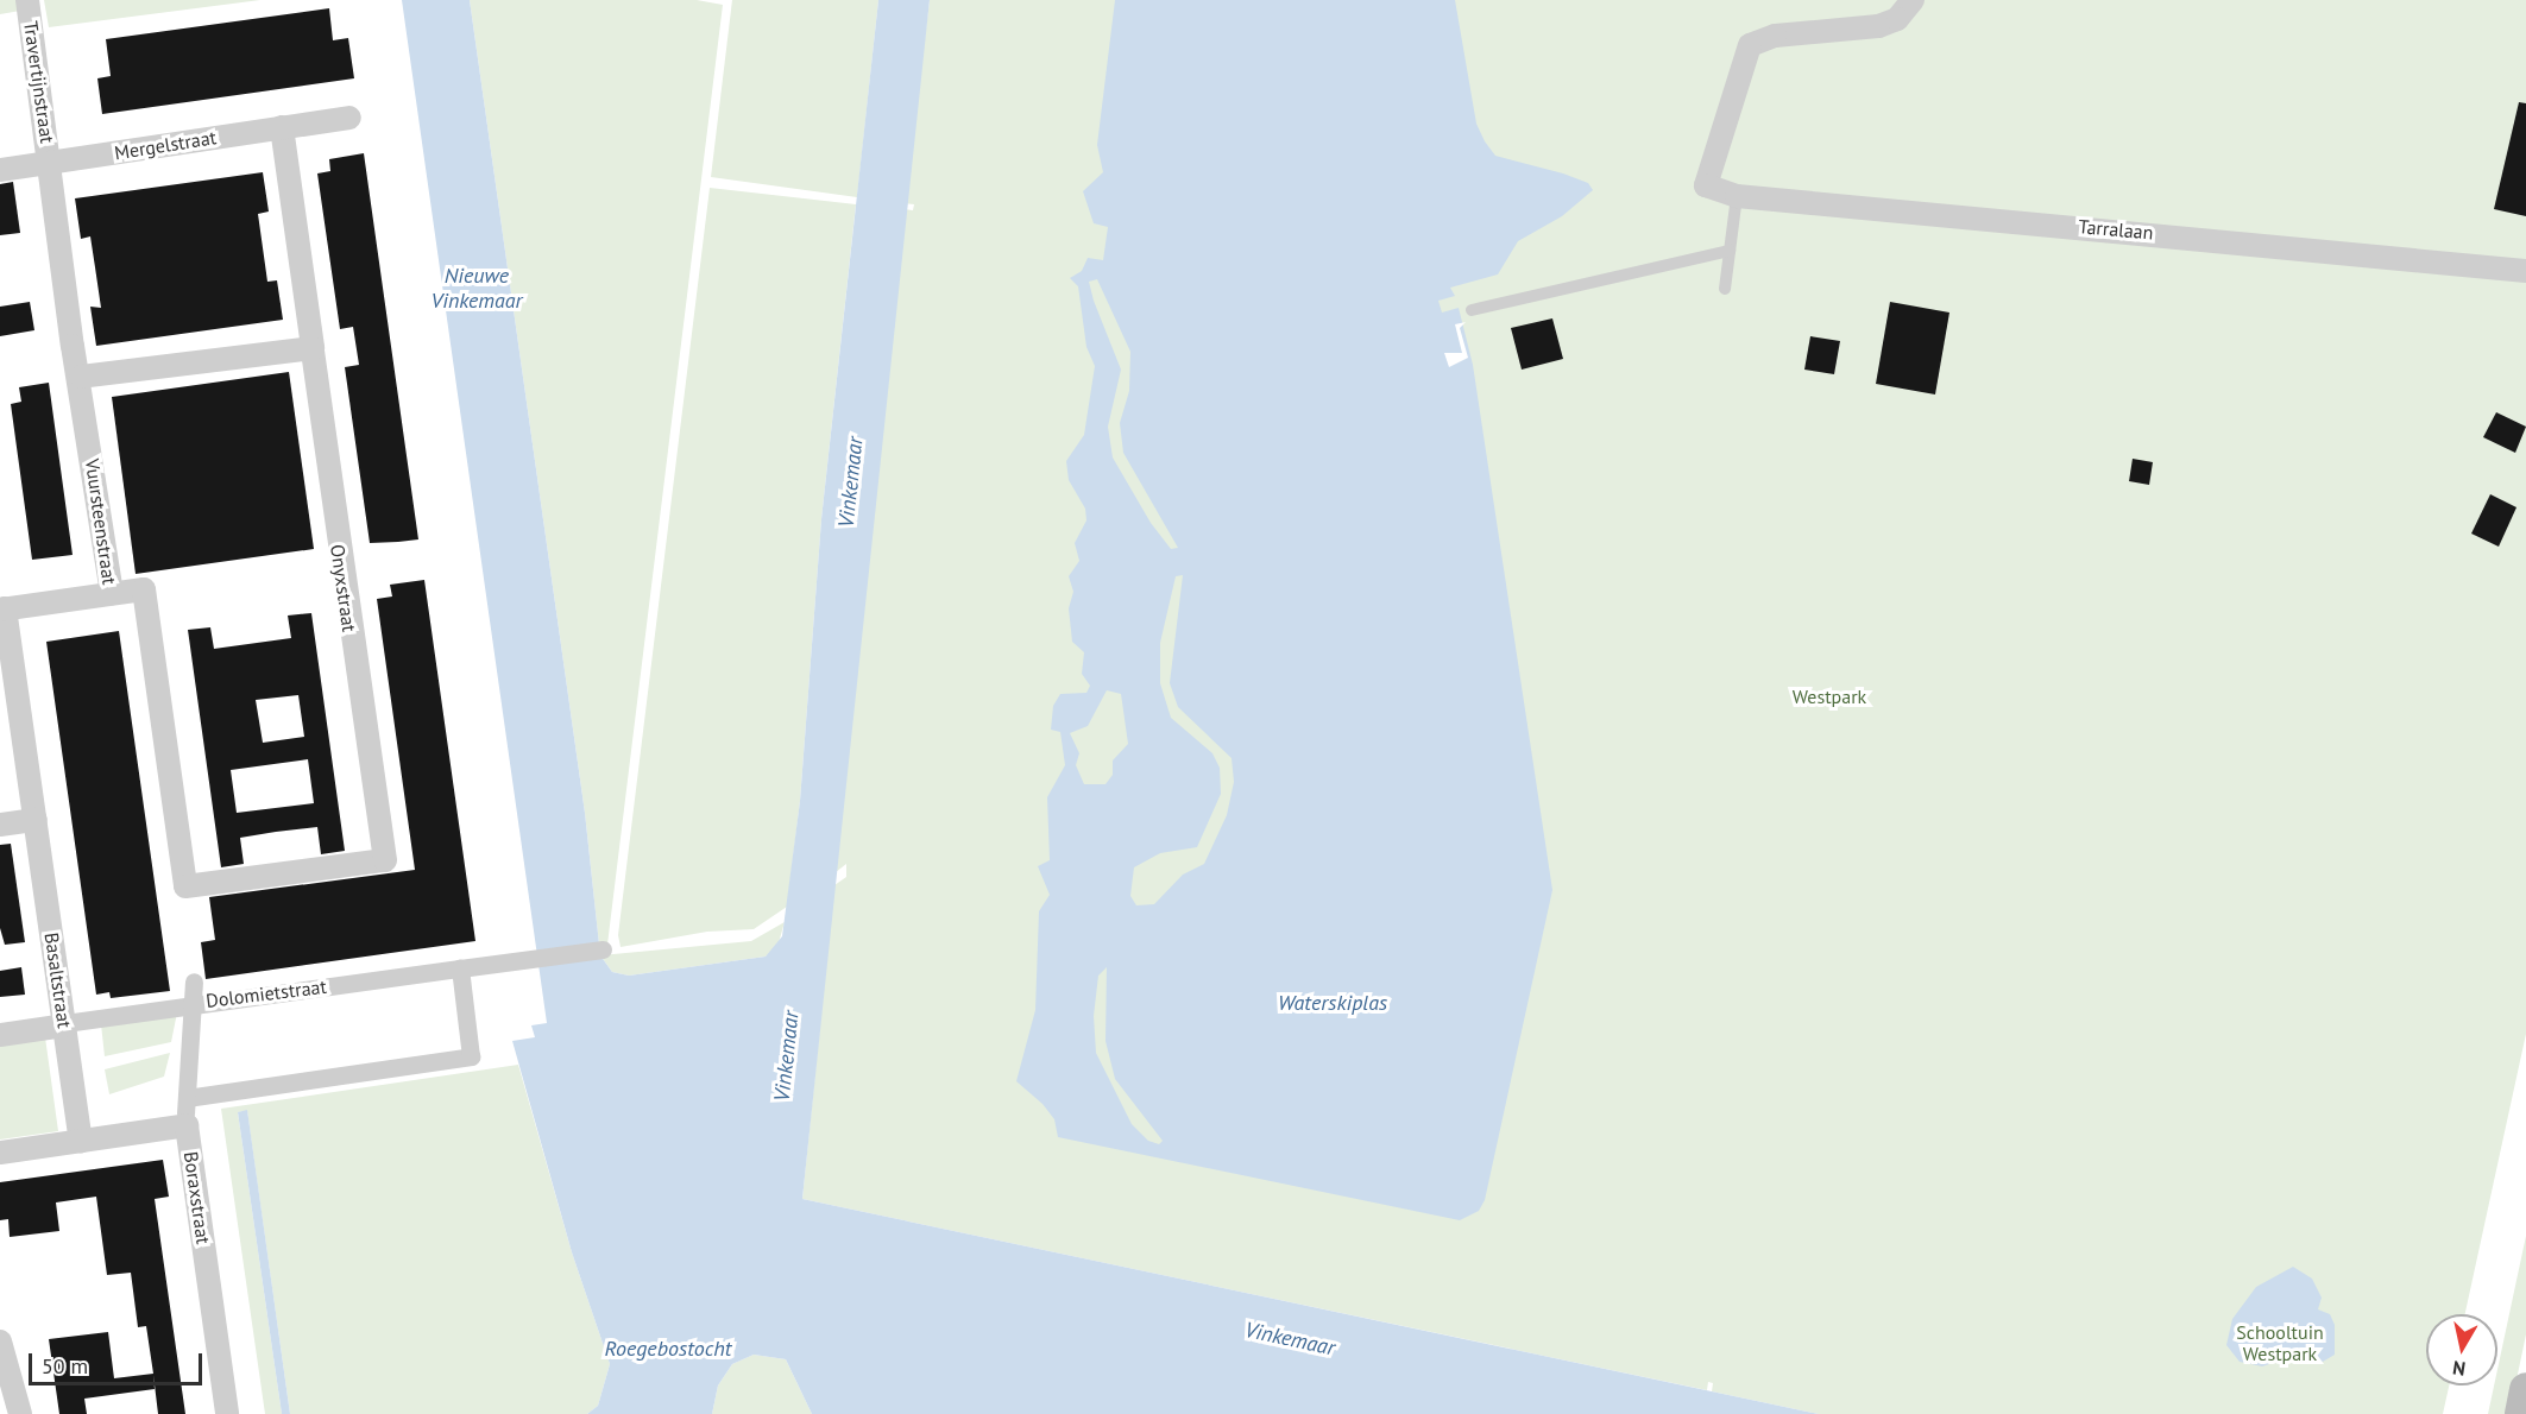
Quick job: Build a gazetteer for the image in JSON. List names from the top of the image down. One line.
{"streets":{"street":["Travertijnstraat","Mergelstraat","Tarralaan","Vuursteenstraat","Onyxstraat","Basaltstraat","Dolomietstraat","Boraxstraat"]},"crossings":[["Travertijnstraat","Mergelstraat"],["Travertijnstraat","Vuursteenstraat"],["Mergelstraat","Vuursteenstraat"],["Vuursteenstraat","Onyxstraat"],["Basaltstraat","Dolomietstraat"],["Basaltstraat","Boraxstraat"]],"water":["Nieuwe Vinkemaar","Vinkemaar","Waterskiplas","Roegebostocht"],"parks":["Westpark","Schooltuin Westpark"],"scale_bar":"50 m","north":"bottom"}
